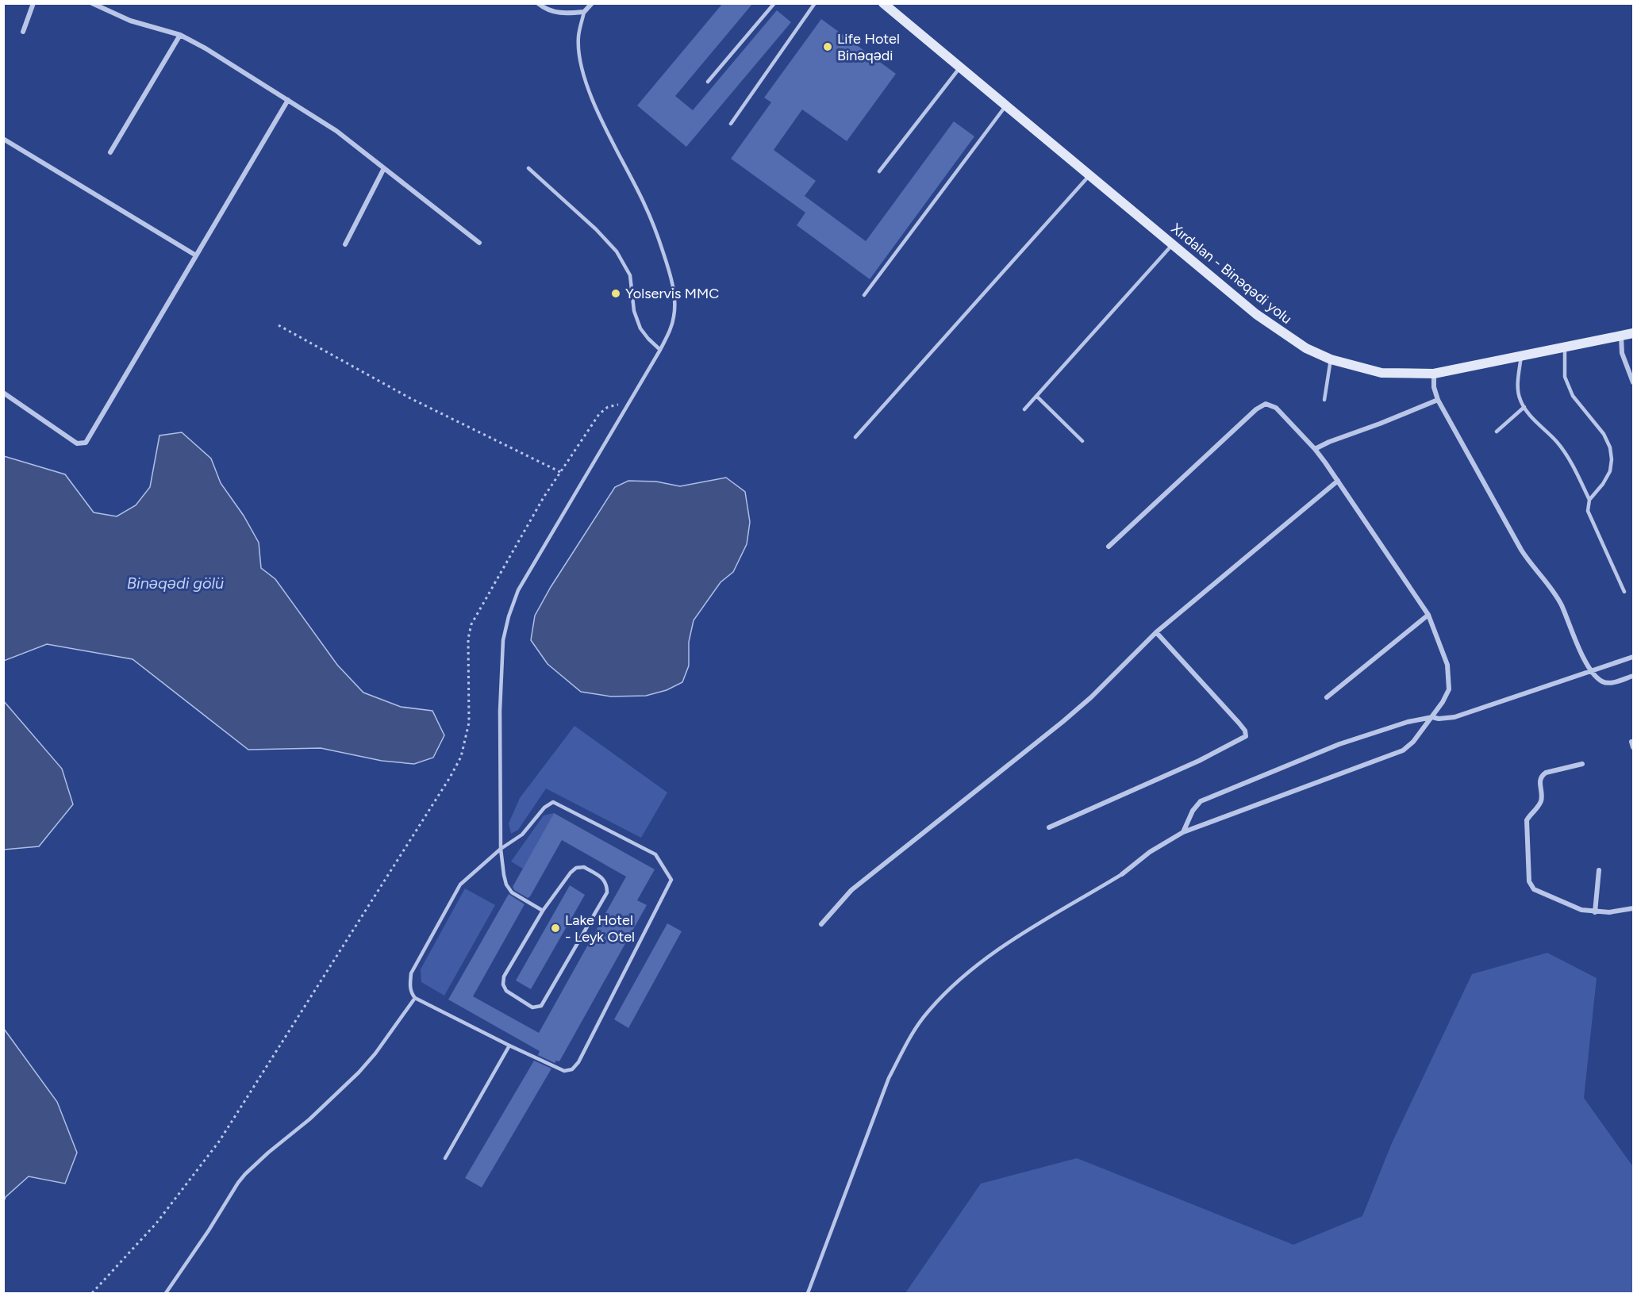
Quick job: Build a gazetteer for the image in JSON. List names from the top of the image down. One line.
{"streets":{"main road":["Xırdalan - Binəqədi yolu"]},"water":["Binəqədi gölü"],"places":["Life Hotel Binəqədi","Yolservis MMC","Lake Hotel - Leyk Otel"]}
